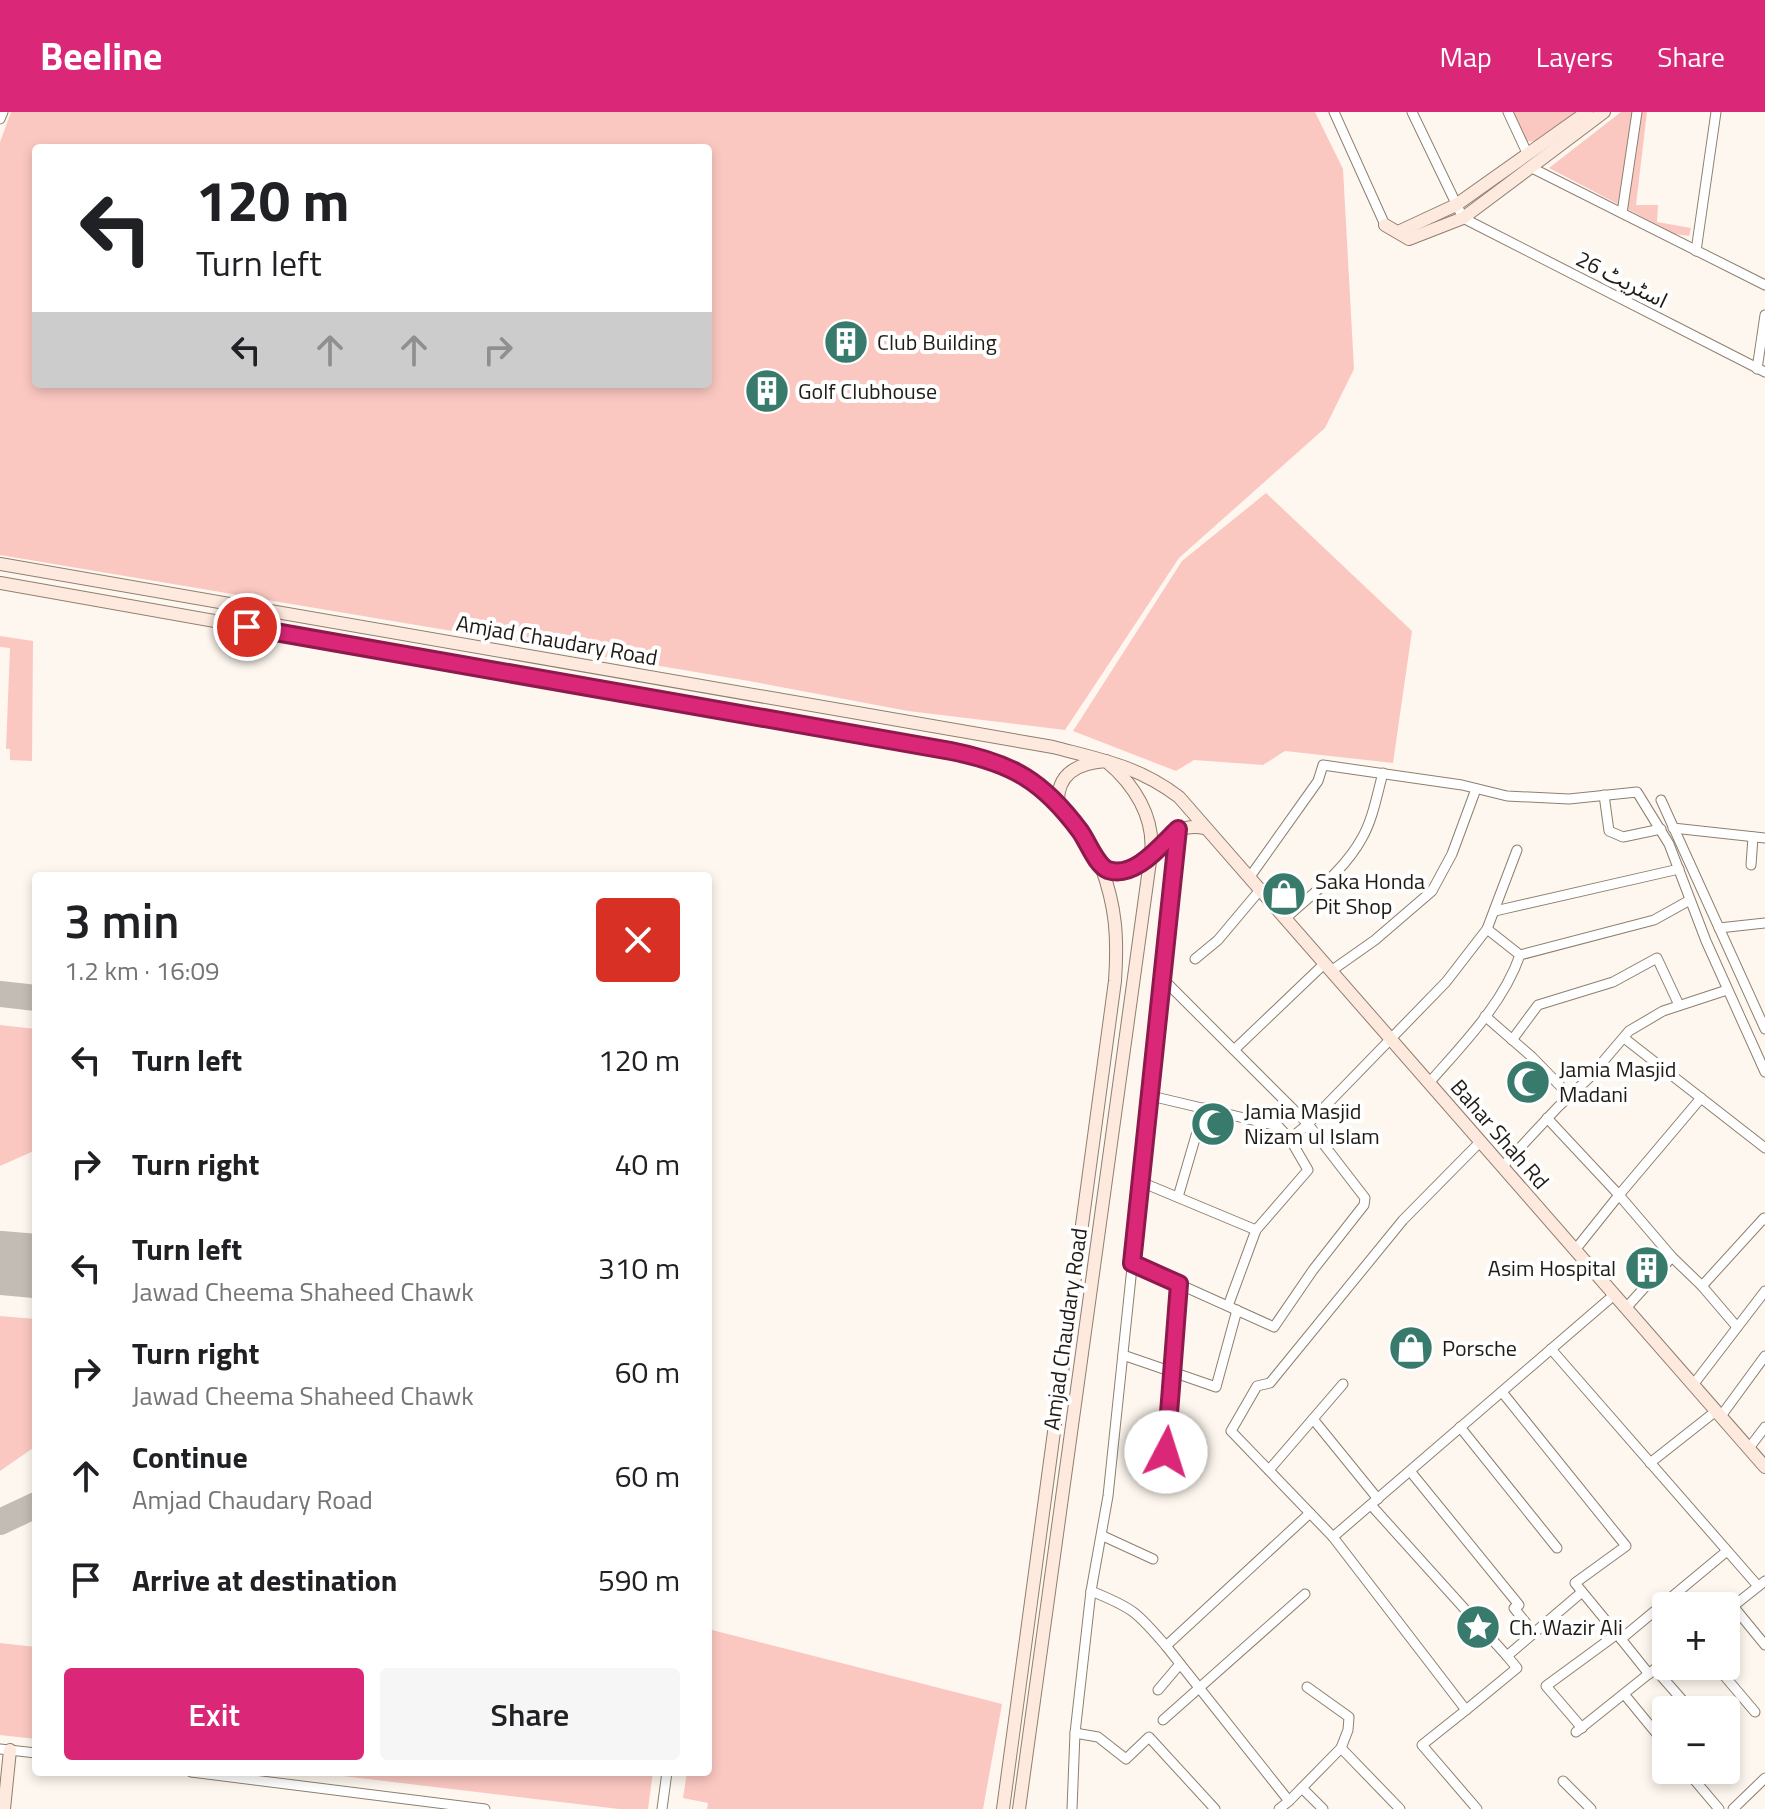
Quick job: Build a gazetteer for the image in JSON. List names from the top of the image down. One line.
{"streets":{"main road":["Amjad Chaudary Road","Bahar Shah Rd"],"street":["اسٹریٹ 26"]},"crossings":[["Amjad Chaudary Road","Bahar Shah Rd"]],"places":{"building":["Club Building","Golf Clubhouse","Asim Hospital"],"shop":["Saka Honda Pit Shop","Porsche"],"mosque":["Jamia Masjid Madani","Jamia Masjid Nizam ul Islam"],"place":["Ch. Wazir Ali"]},"page":{"header":"Beeline","nav":["Map","Layers","Share"],"turn":["120 m","Turn left"],"heading":["3 min","1.2 km · 16:09"],"list":[{"name":"Turn left","value":"120 m"},{"name":"Turn right","value":"40 m"},{"name":"Turn left","note":"Jawad Cheema Shaheed Chawk","value":"310 m"},{"name":"Turn right","note":"Jawad Cheema Shaheed Chawk","value":"60 m"},{"name":"Continue","note":"Amjad Chaudary Road","value":"60 m"},{"name":"Arrive at destination","value":"590 m"}],"map_buttons":["+","−"],"buttons":["Exit","Share"]}}
